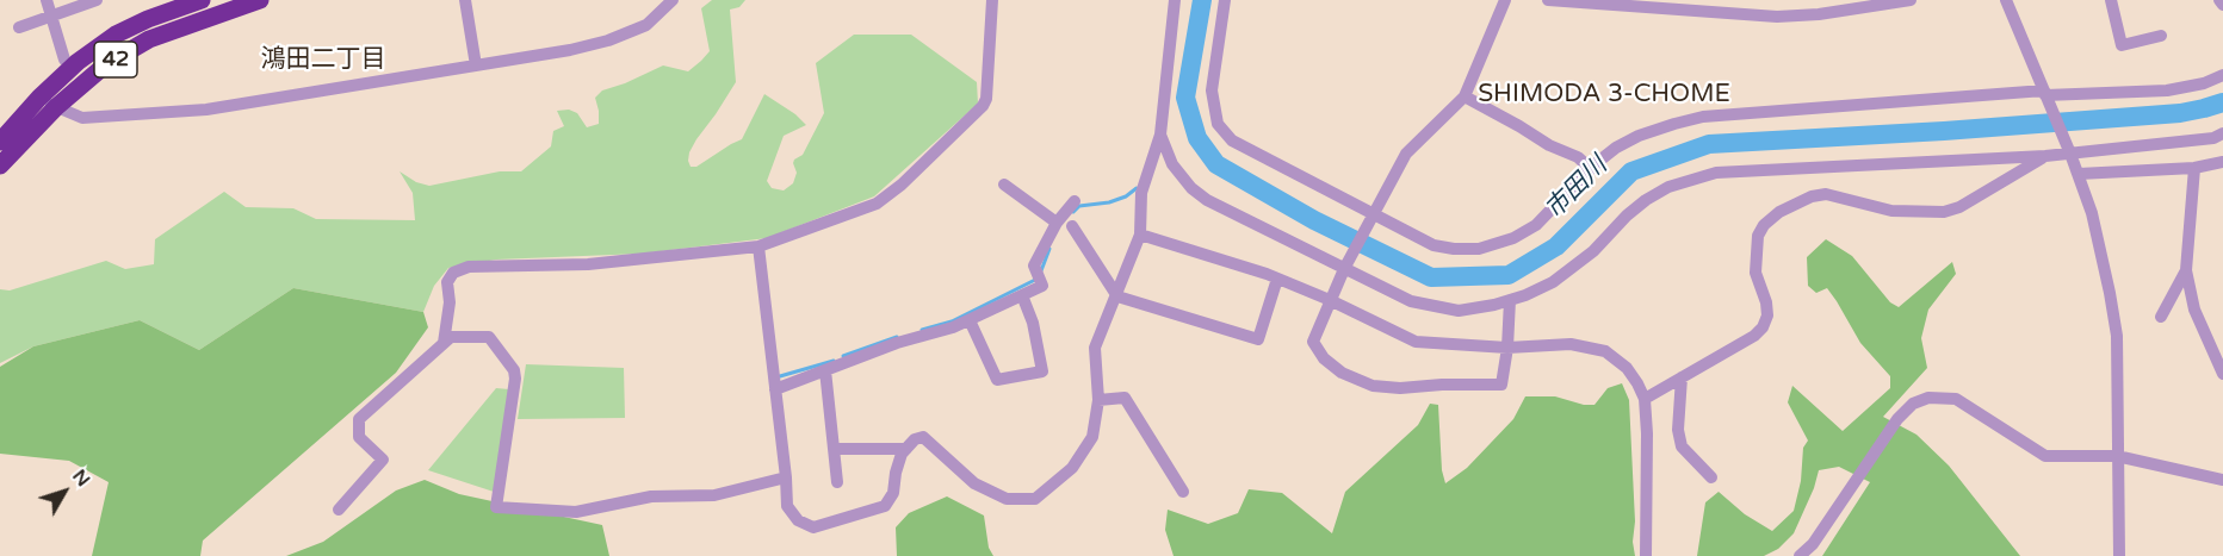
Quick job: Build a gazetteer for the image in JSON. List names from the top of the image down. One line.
{"streets":{"highway":["42"]},"districts":["鴻田二丁目","SHIMODA 3-CHOME"],"water":["市田川"],"north":"top right"}
